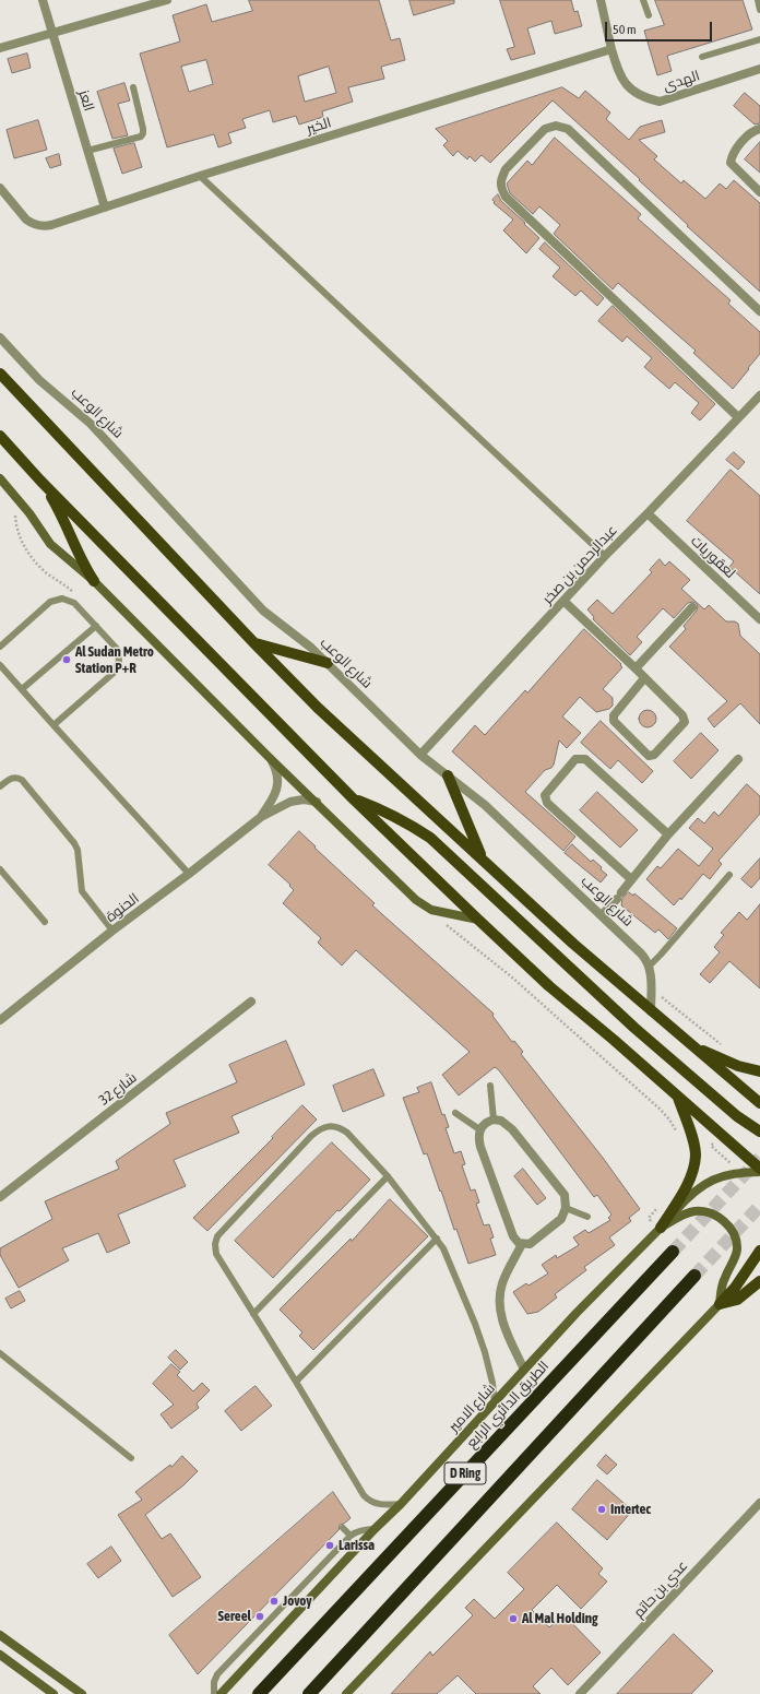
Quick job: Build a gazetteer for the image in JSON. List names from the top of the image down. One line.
{"streets":{"highway":["الطريق الدائري الرابع","D Ring"],"main road":["شارع الامير"],"street":["الهدى","العز","الخير","شارع الوعب","لعقوريات","عبدالرحمن بن صخر","الحنوة","شارع 32","عدي بن حاتم"]},"crossings":[["الهدى","الخير"],["العز","الخير"],["شارع الوعب","عبدالرحمن بن صخر"],["لعقوريات","عبدالرحمن بن صخر"]],"places":["Al Sudan Metro Station P+R","Intertec","Larissa","Jovoy","Sereel","Al Mal Holding"],"scale_bar":"50 m"}
